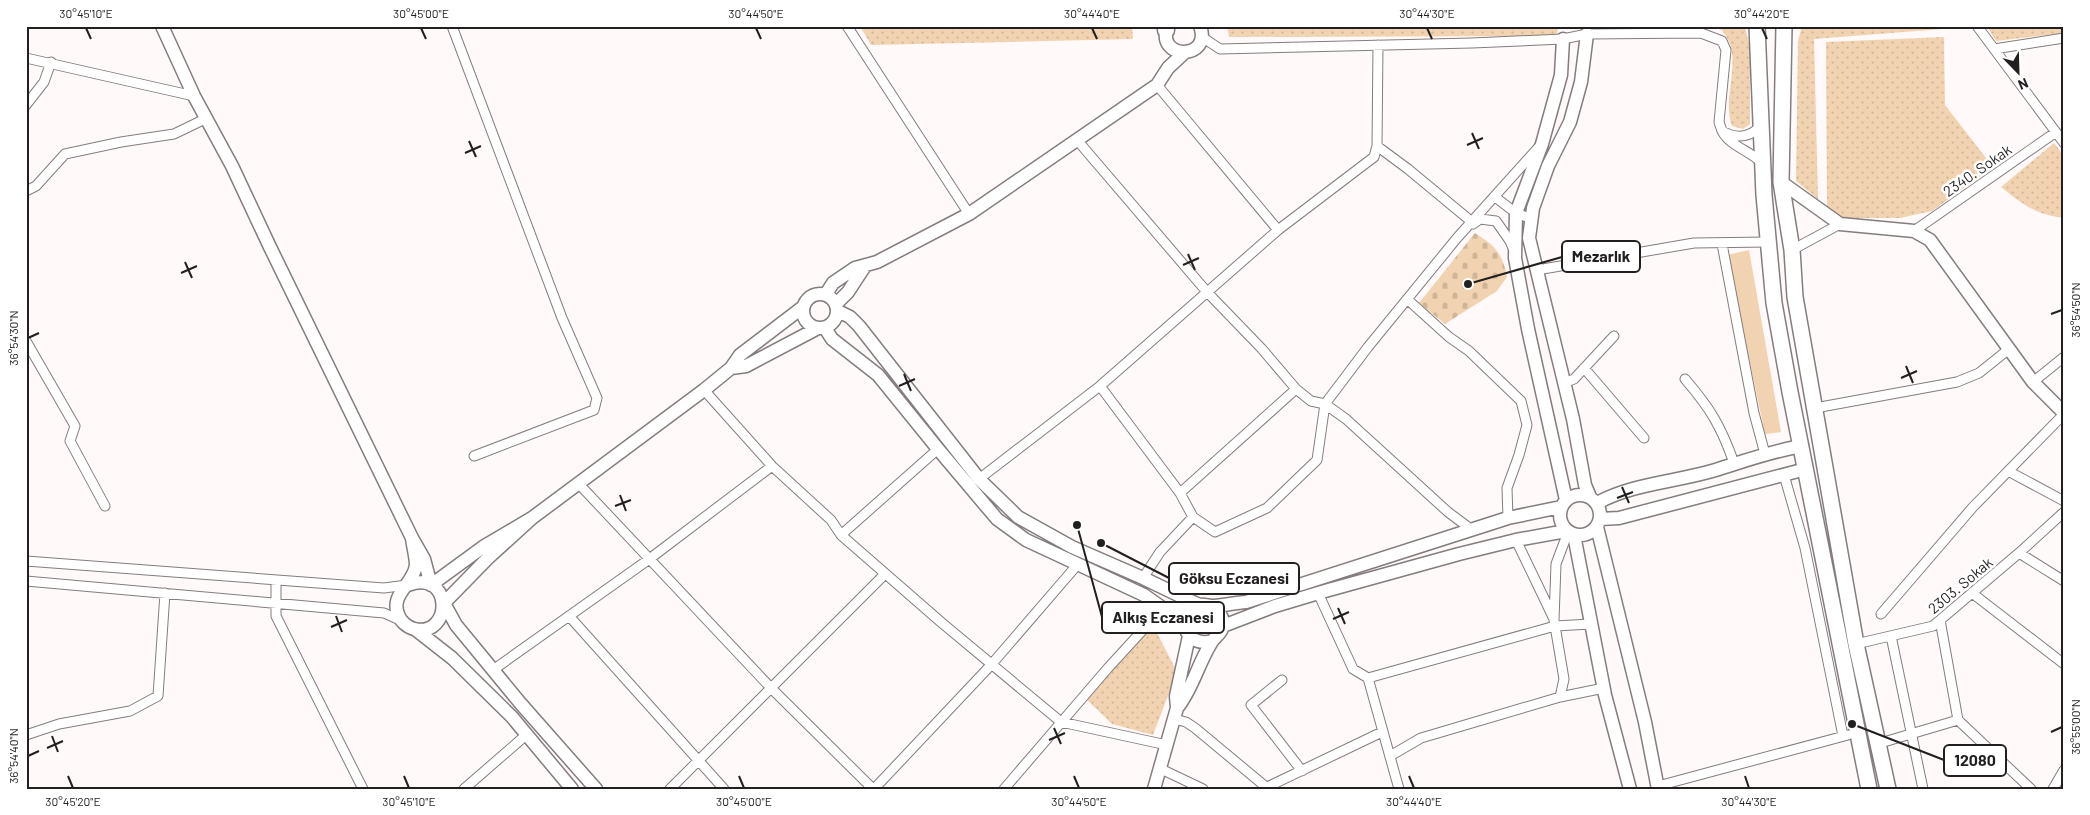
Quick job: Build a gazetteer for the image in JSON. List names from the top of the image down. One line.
{"streets":{"street":["2340. Sokak","2303. Sokak"]},"places":["Mezarlık","Alkış Eczanesi","Göksu Eczanesi","12080"],"north":"bottom right","coordinates":["30°45'10\"E","30°45'00\"E","30°44'50\"E","30°44'40\"E","30°44'30\"E","30°44'20\"E","36°54'50\"N","36°54'30\"N","36°55'00\"N","36°54'40\"N","30°45'20\"E"]}
